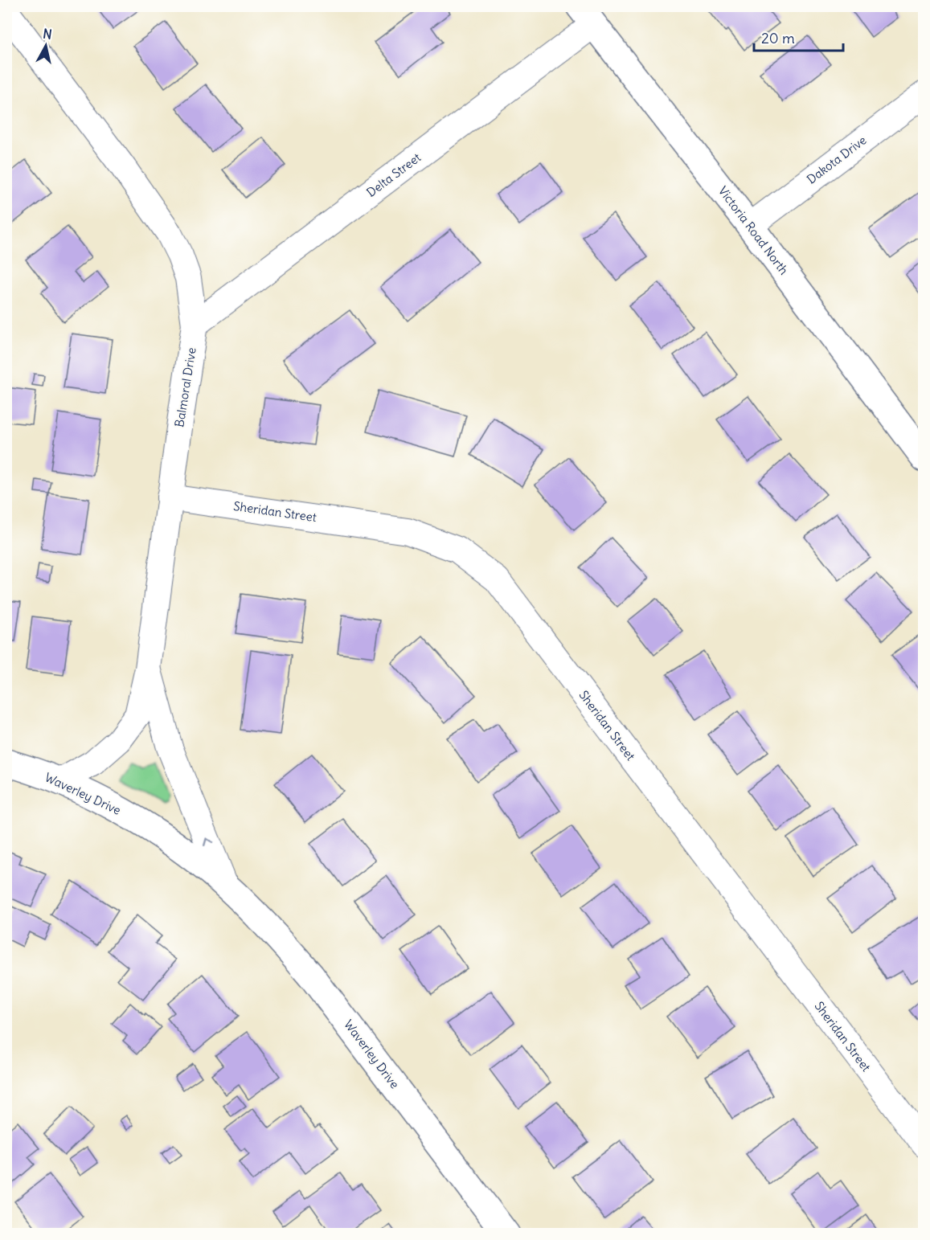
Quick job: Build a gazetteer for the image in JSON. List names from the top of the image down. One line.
{"streets":{"street":["Dakota Drive","Delta Street","Victoria Road North","Balmoral Drive","Sheridan Street","Waverley Drive"]},"crossings":[["Dakota Drive","Victoria Road North"],["Delta Street","Victoria Road North"],["Delta Street","Balmoral Drive"],["Balmoral Drive","Sheridan Street"],["Balmoral Drive","Waverley Drive"]],"scale_bar":"20 m","north":"top"}
